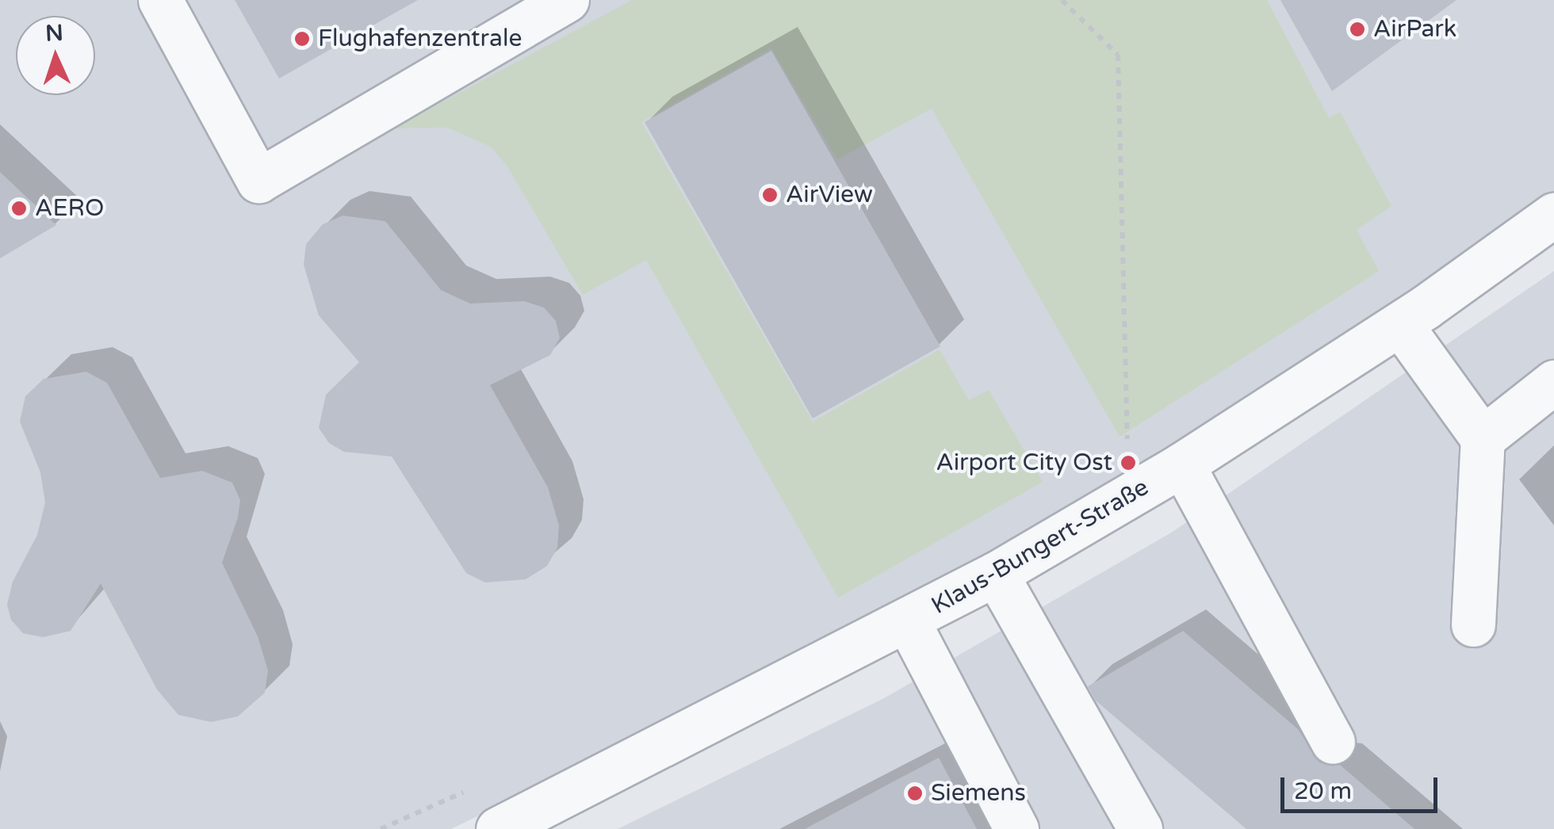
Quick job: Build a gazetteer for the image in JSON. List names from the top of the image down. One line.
{"streets":{"street":["Klaus-Bungert-Straße"]},"places":["AirPark","Flughafenzentrale","AirView","AERO","Airport City Ost","Siemens"],"scale_bar":"20 m","north":"top"}
